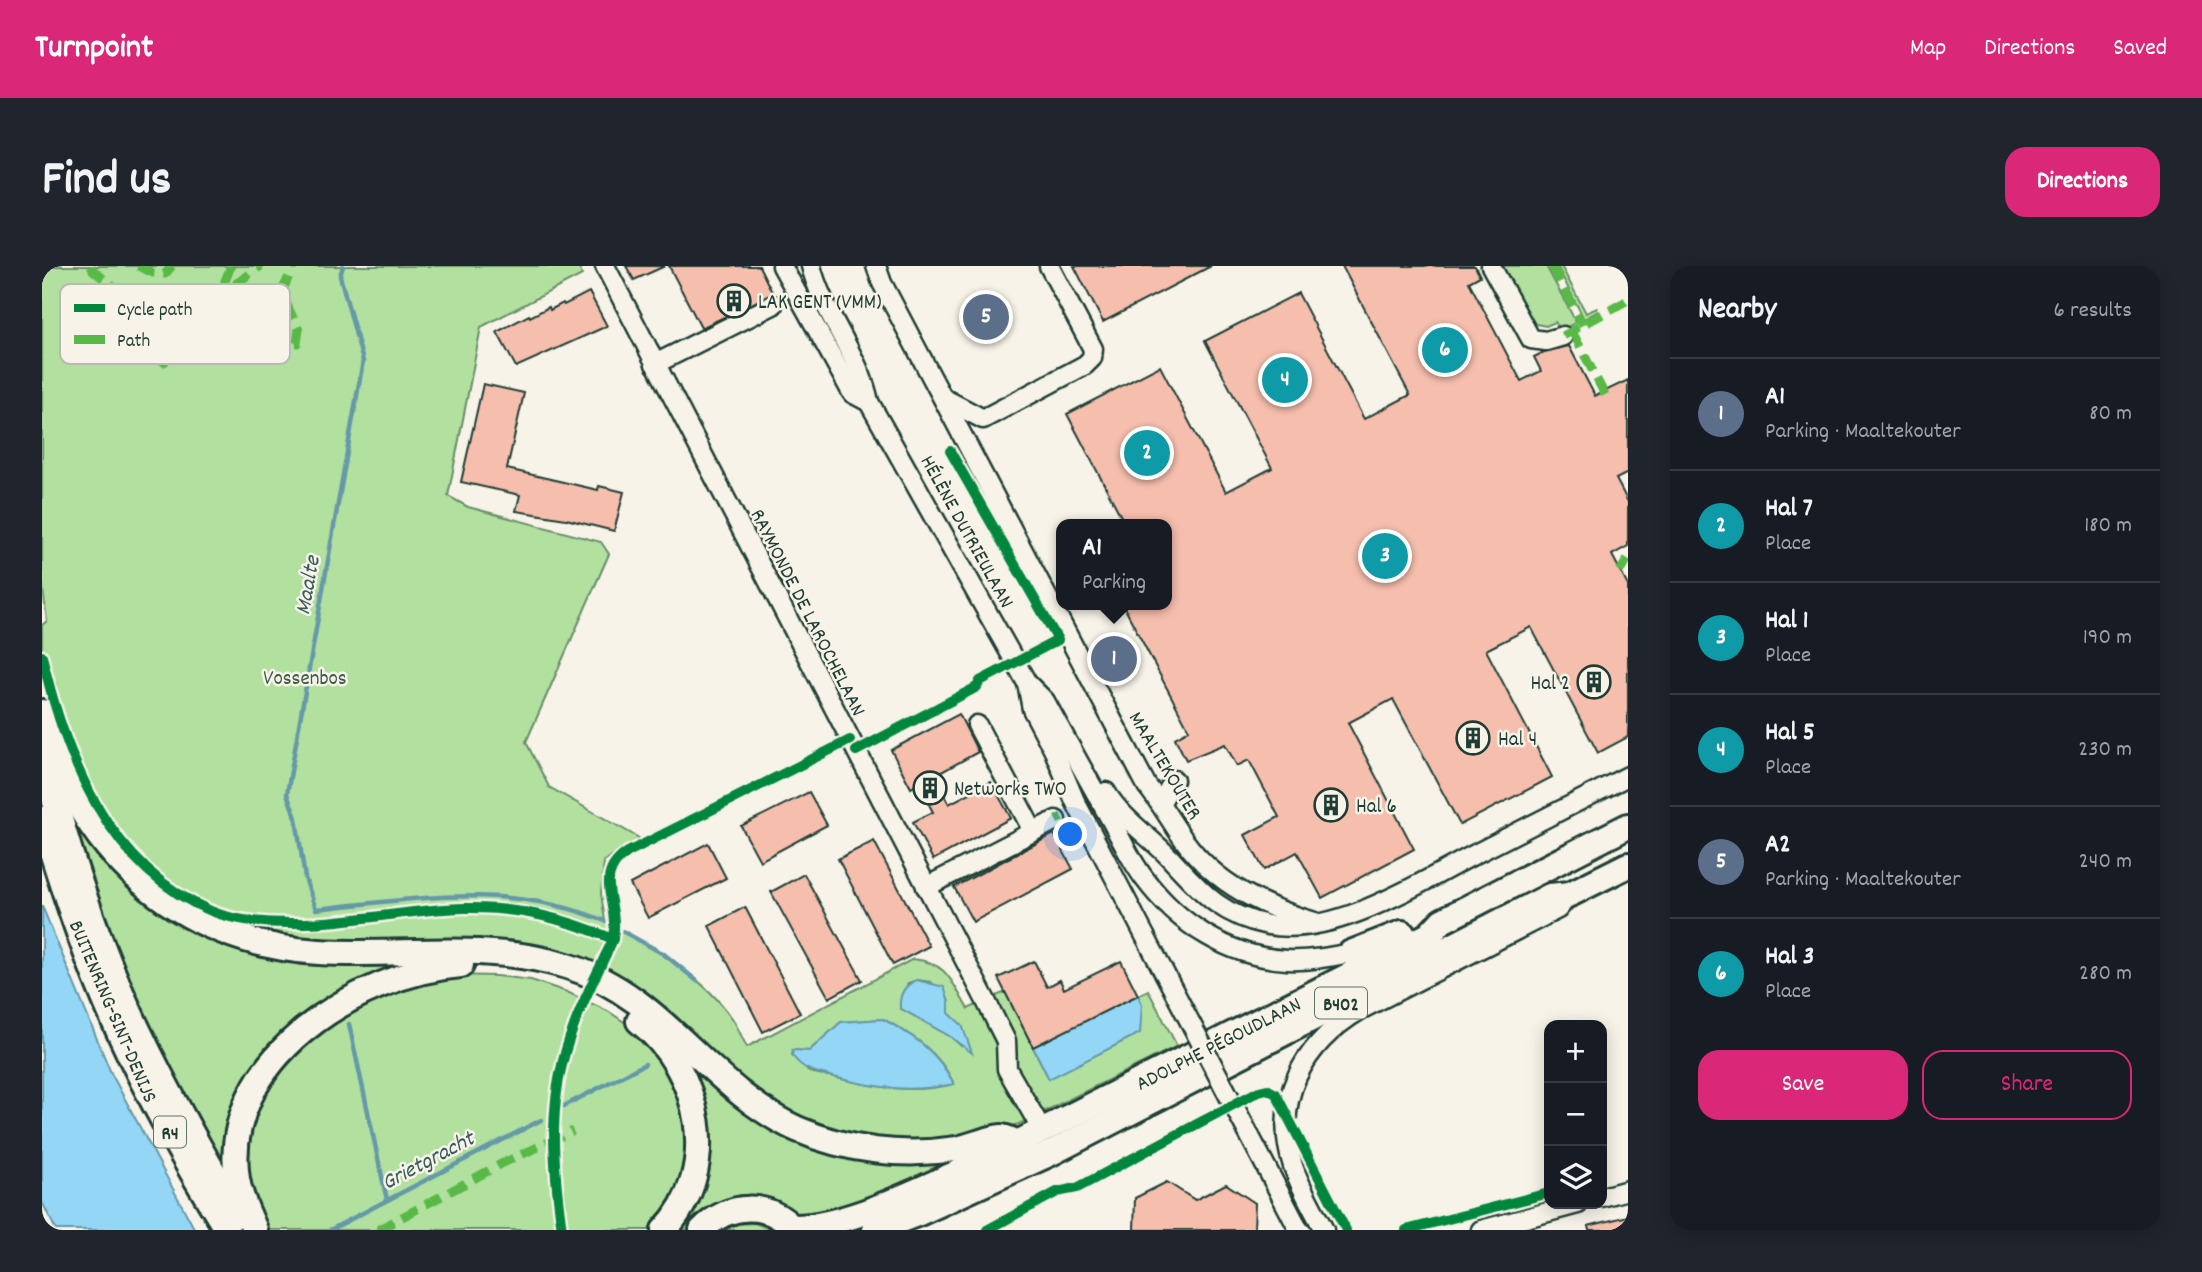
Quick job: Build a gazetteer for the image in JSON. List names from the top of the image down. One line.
{"streets":{"highway":["B402","BUITENRING-SINT-DENIJS","ADOLPHE PÉGOUDLAAN","R4"],"street":["HÉLÈNE DUTRIEULAAN","RAYMONDE DE LAROCHELAAN","MAALTEKOUTER"]},"crossings":[["HÉLÈNE DUTRIEULAAN","ADOLPHE PÉGOUDLAAN"],["RAYMONDE DE LAROCHELAAN","ADOLPHE PÉGOUDLAAN"]],"water":["Maalte","Grietgracht"],"parks":["Vossenbos"],"places":{"building":["LAK GENT (VMM)","Hal 2","Hal 4","Networks TWO","Hal 6"]},"legend":["Cycle path","Path"],"page":{"header":"Turnpoint","nav":["Map","Directions","Saved"],"title":"Find us","buttons":["Directions",["Save","Share"]],"heading":["Nearby","6 results"],"pins":["5","6","4","2","3","1"],"list":[{"mark":"1","name":"A1","note":"Parking · Maaltekouter","value":"80 m"},{"mark":"2","name":"Hal 7","note":"Place","value":"180 m"},{"mark":"3","name":"Hal 1","note":"Place","value":"190 m"},{"mark":"4","name":"Hal 5","note":"Place","value":"230 m"},{"mark":"5","name":"A2","note":"Parking · Maaltekouter","value":"240 m"},{"mark":"6","name":"Hal 3","note":"Place","value":"280 m"}],"popup":["A1","Parking"],"map_buttons":["+","−"]}}
